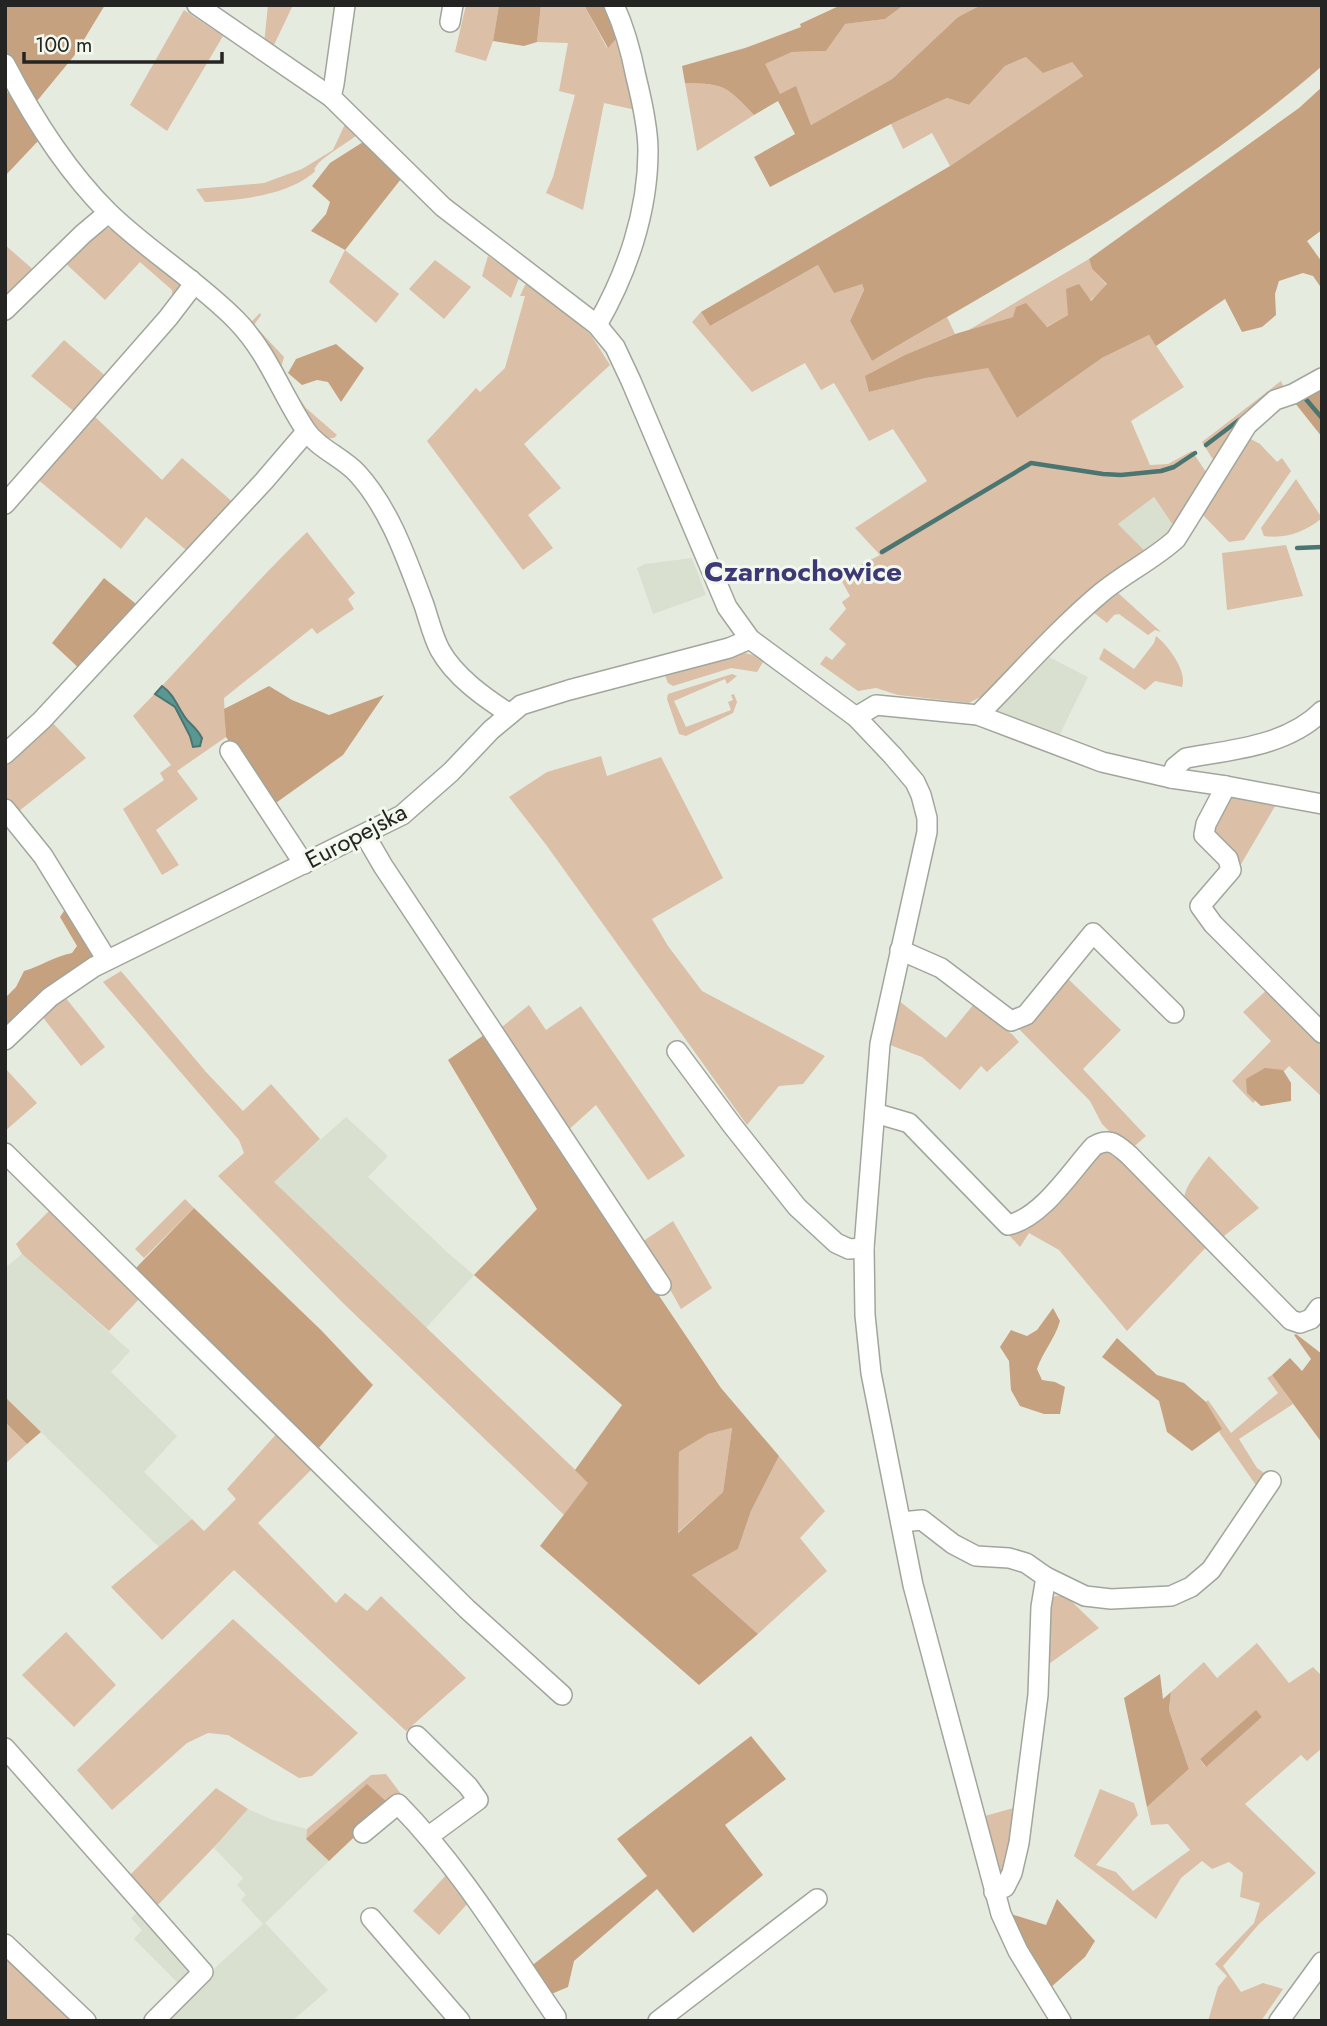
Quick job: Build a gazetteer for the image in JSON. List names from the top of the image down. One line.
{"streets":{"street":["Europejska"]},"districts":["Czarnochowice"],"scale_bar":"100 m"}
